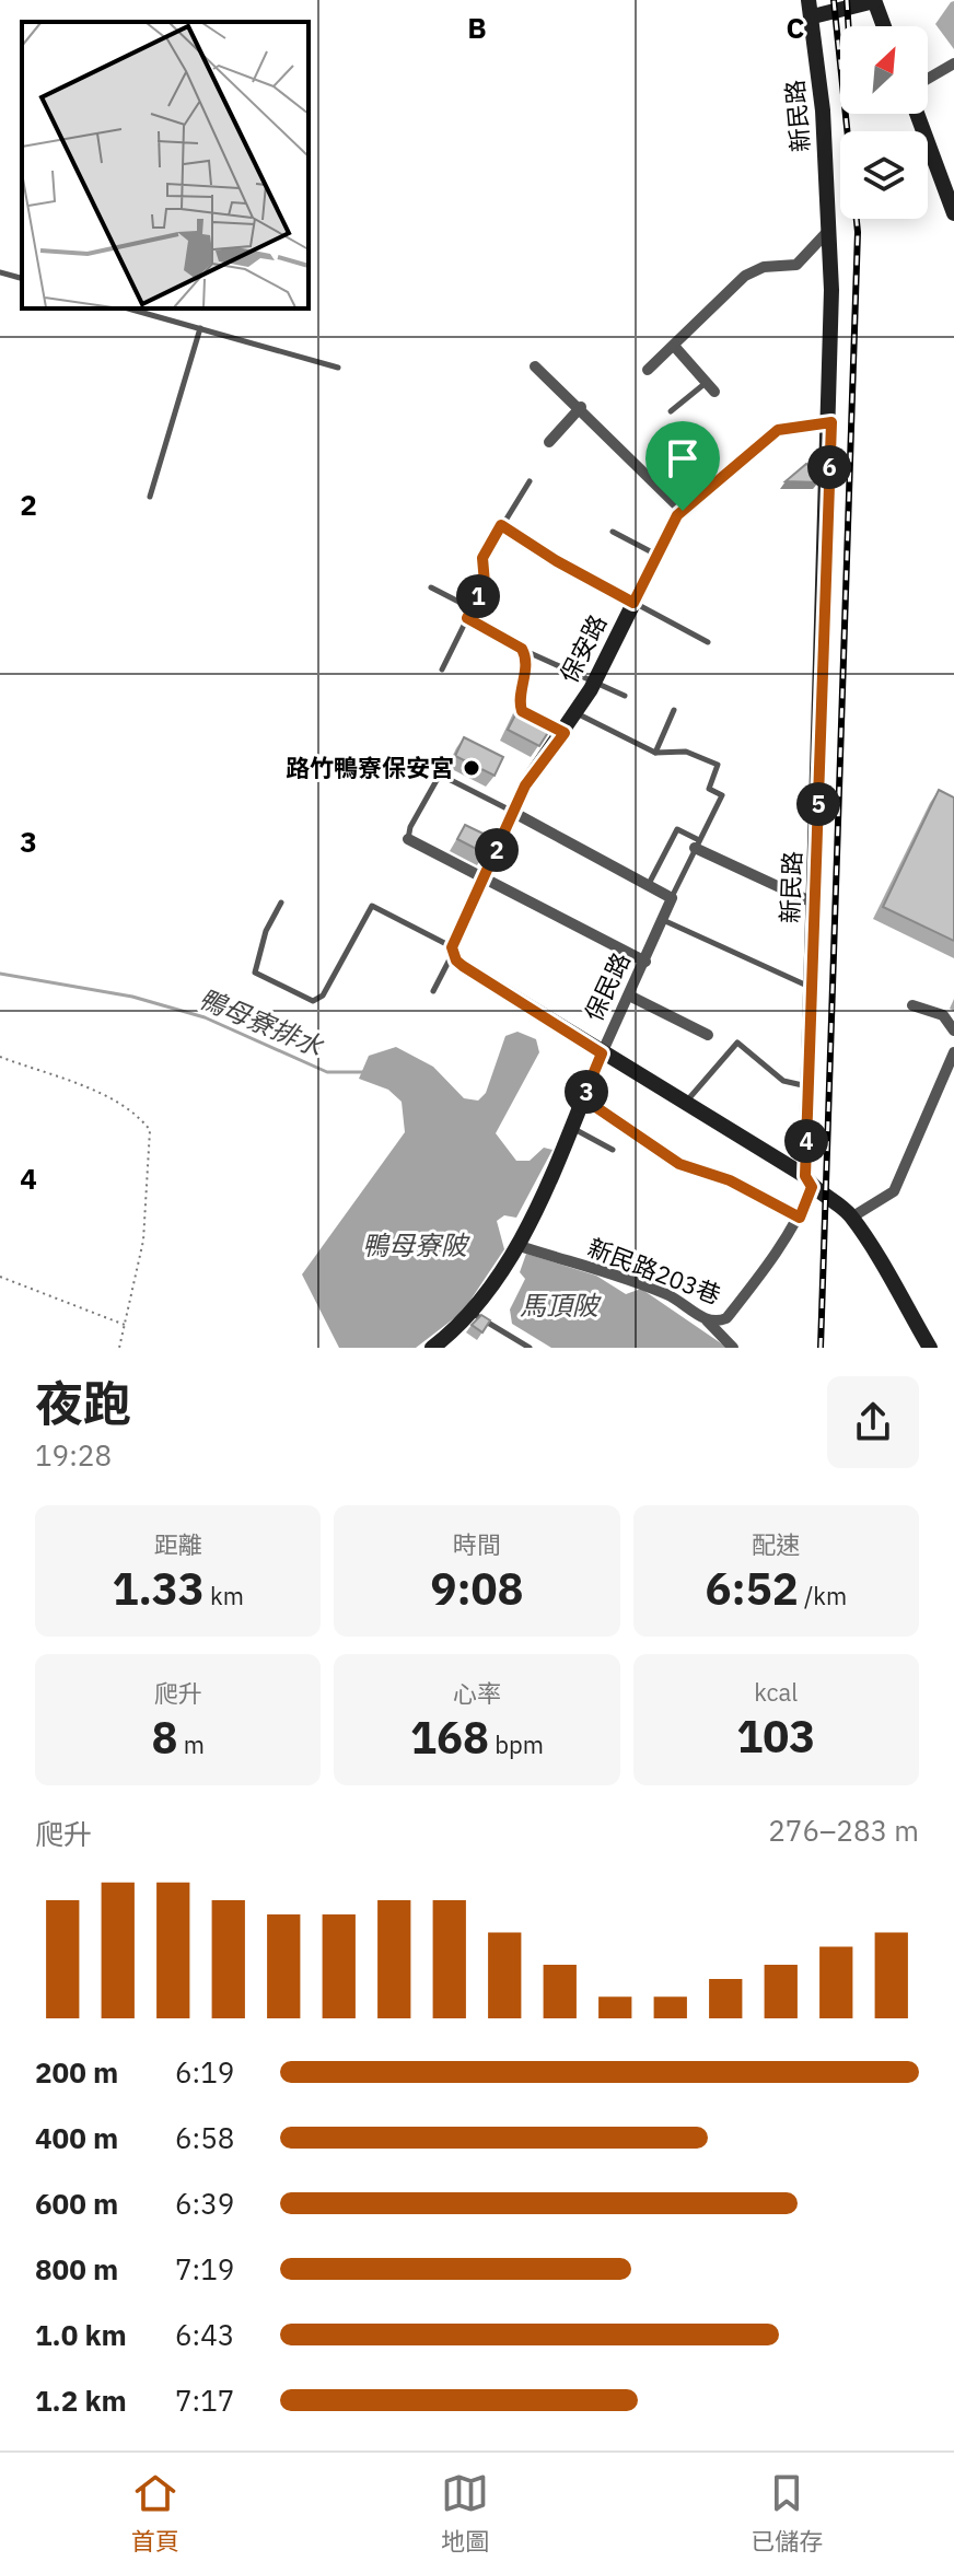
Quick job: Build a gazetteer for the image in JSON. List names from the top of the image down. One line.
{"streets":{"street":["新民路","保安路","保民路","新民路203巷"]},"crossings":[["新民路","保安路"],["新民路","新民路203巷"],["保民路","新民路203巷"]],"water":["鴨母寮排水","鴨母寮陂","馬頂陂"],"places":["路竹鴨寮保安宮"],"north":"top right","page":{"pins":["6","1","5","2","3","4"],"heading":["夜跑","19:28"],"stats":[["距離","1.33 km"],["時間","9:08"],["配速","6:52 /km"],["爬升","8 m"],["心率","168 bpm"],["kcal","103"]],"chart":["爬升","276–283 m"],"list":[{"name":"200 m","note":"6:19"},{"name":"400 m","note":"6:58"},{"name":"600 m","note":"6:39"},{"name":"800 m","note":"7:19"},{"name":"1.0 km","note":"6:43"},{"name":"1.2 km","note":"7:17"}],"tabs":["首頁","地圖","已儲存"]},"grid":{"columns":["B","C"],"rows":["2","3","4"]}}
